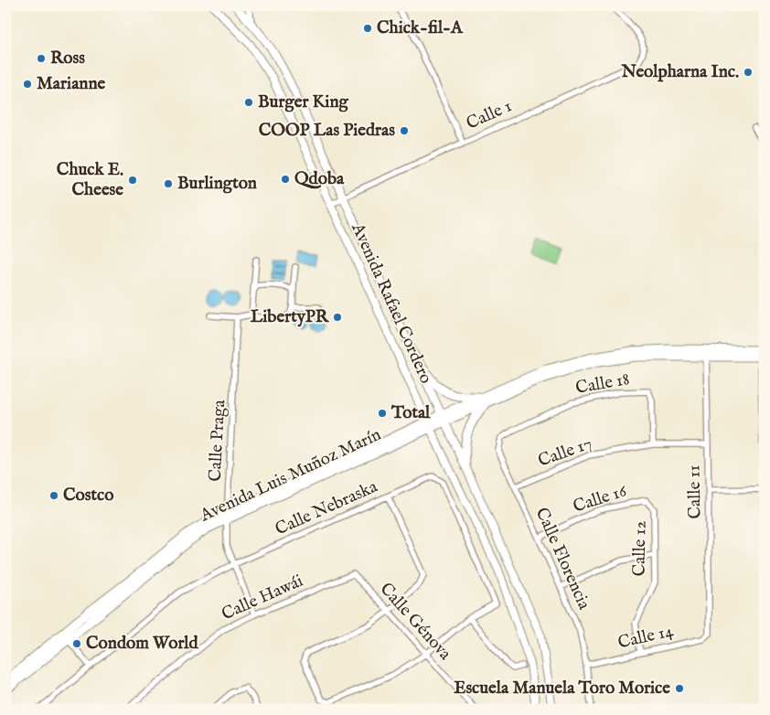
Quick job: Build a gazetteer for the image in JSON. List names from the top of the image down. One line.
{"streets":{"main road":["Avenida Rafael Cordero","Avenida Luis Muñoz Marín"],"street":["Calle 1","Calle 18","Calle Praga","Calle 17","Calle 11","Calle 16","Calle Nebraska","Calle 12","Calle Florencia","Calle Hawái","Calle Génova","Calle 14"]},"crossings":[["Calle 1","Avenida Rafael Cordero"],["Avenida Rafael Cordero","Avenida Luis Muñoz Marín"],["Calle 18","Calle 17"],["Calle 18","Calle Florencia"],["Calle Praga","Avenida Luis Muñoz Marín"],["Calle Praga","Calle Nebraska"],["Calle Praga","Calle Hawái"],["Calle 17","Calle 11"],["Calle 17","Calle Florencia"],["Avenida Luis Muñoz Marín","Calle 11"],["Calle 11","Calle 14"],["Calle 16","Calle 12"],["Calle 16","Calle Florencia"],["Calle 12","Calle 14"],["Calle Florencia","Calle 14"],["Calle Hawái","Calle Génova"]],"places":["Chick-fil-A","Ross","Neolpharna Inc.","Marianne","Burger King","COOP Las Piedras","Qdoba","Chuck E. Cheese","Burlington","LibertyPR","Total","Costco","Condom World","Escuela Manuela Toro Morice"]}
